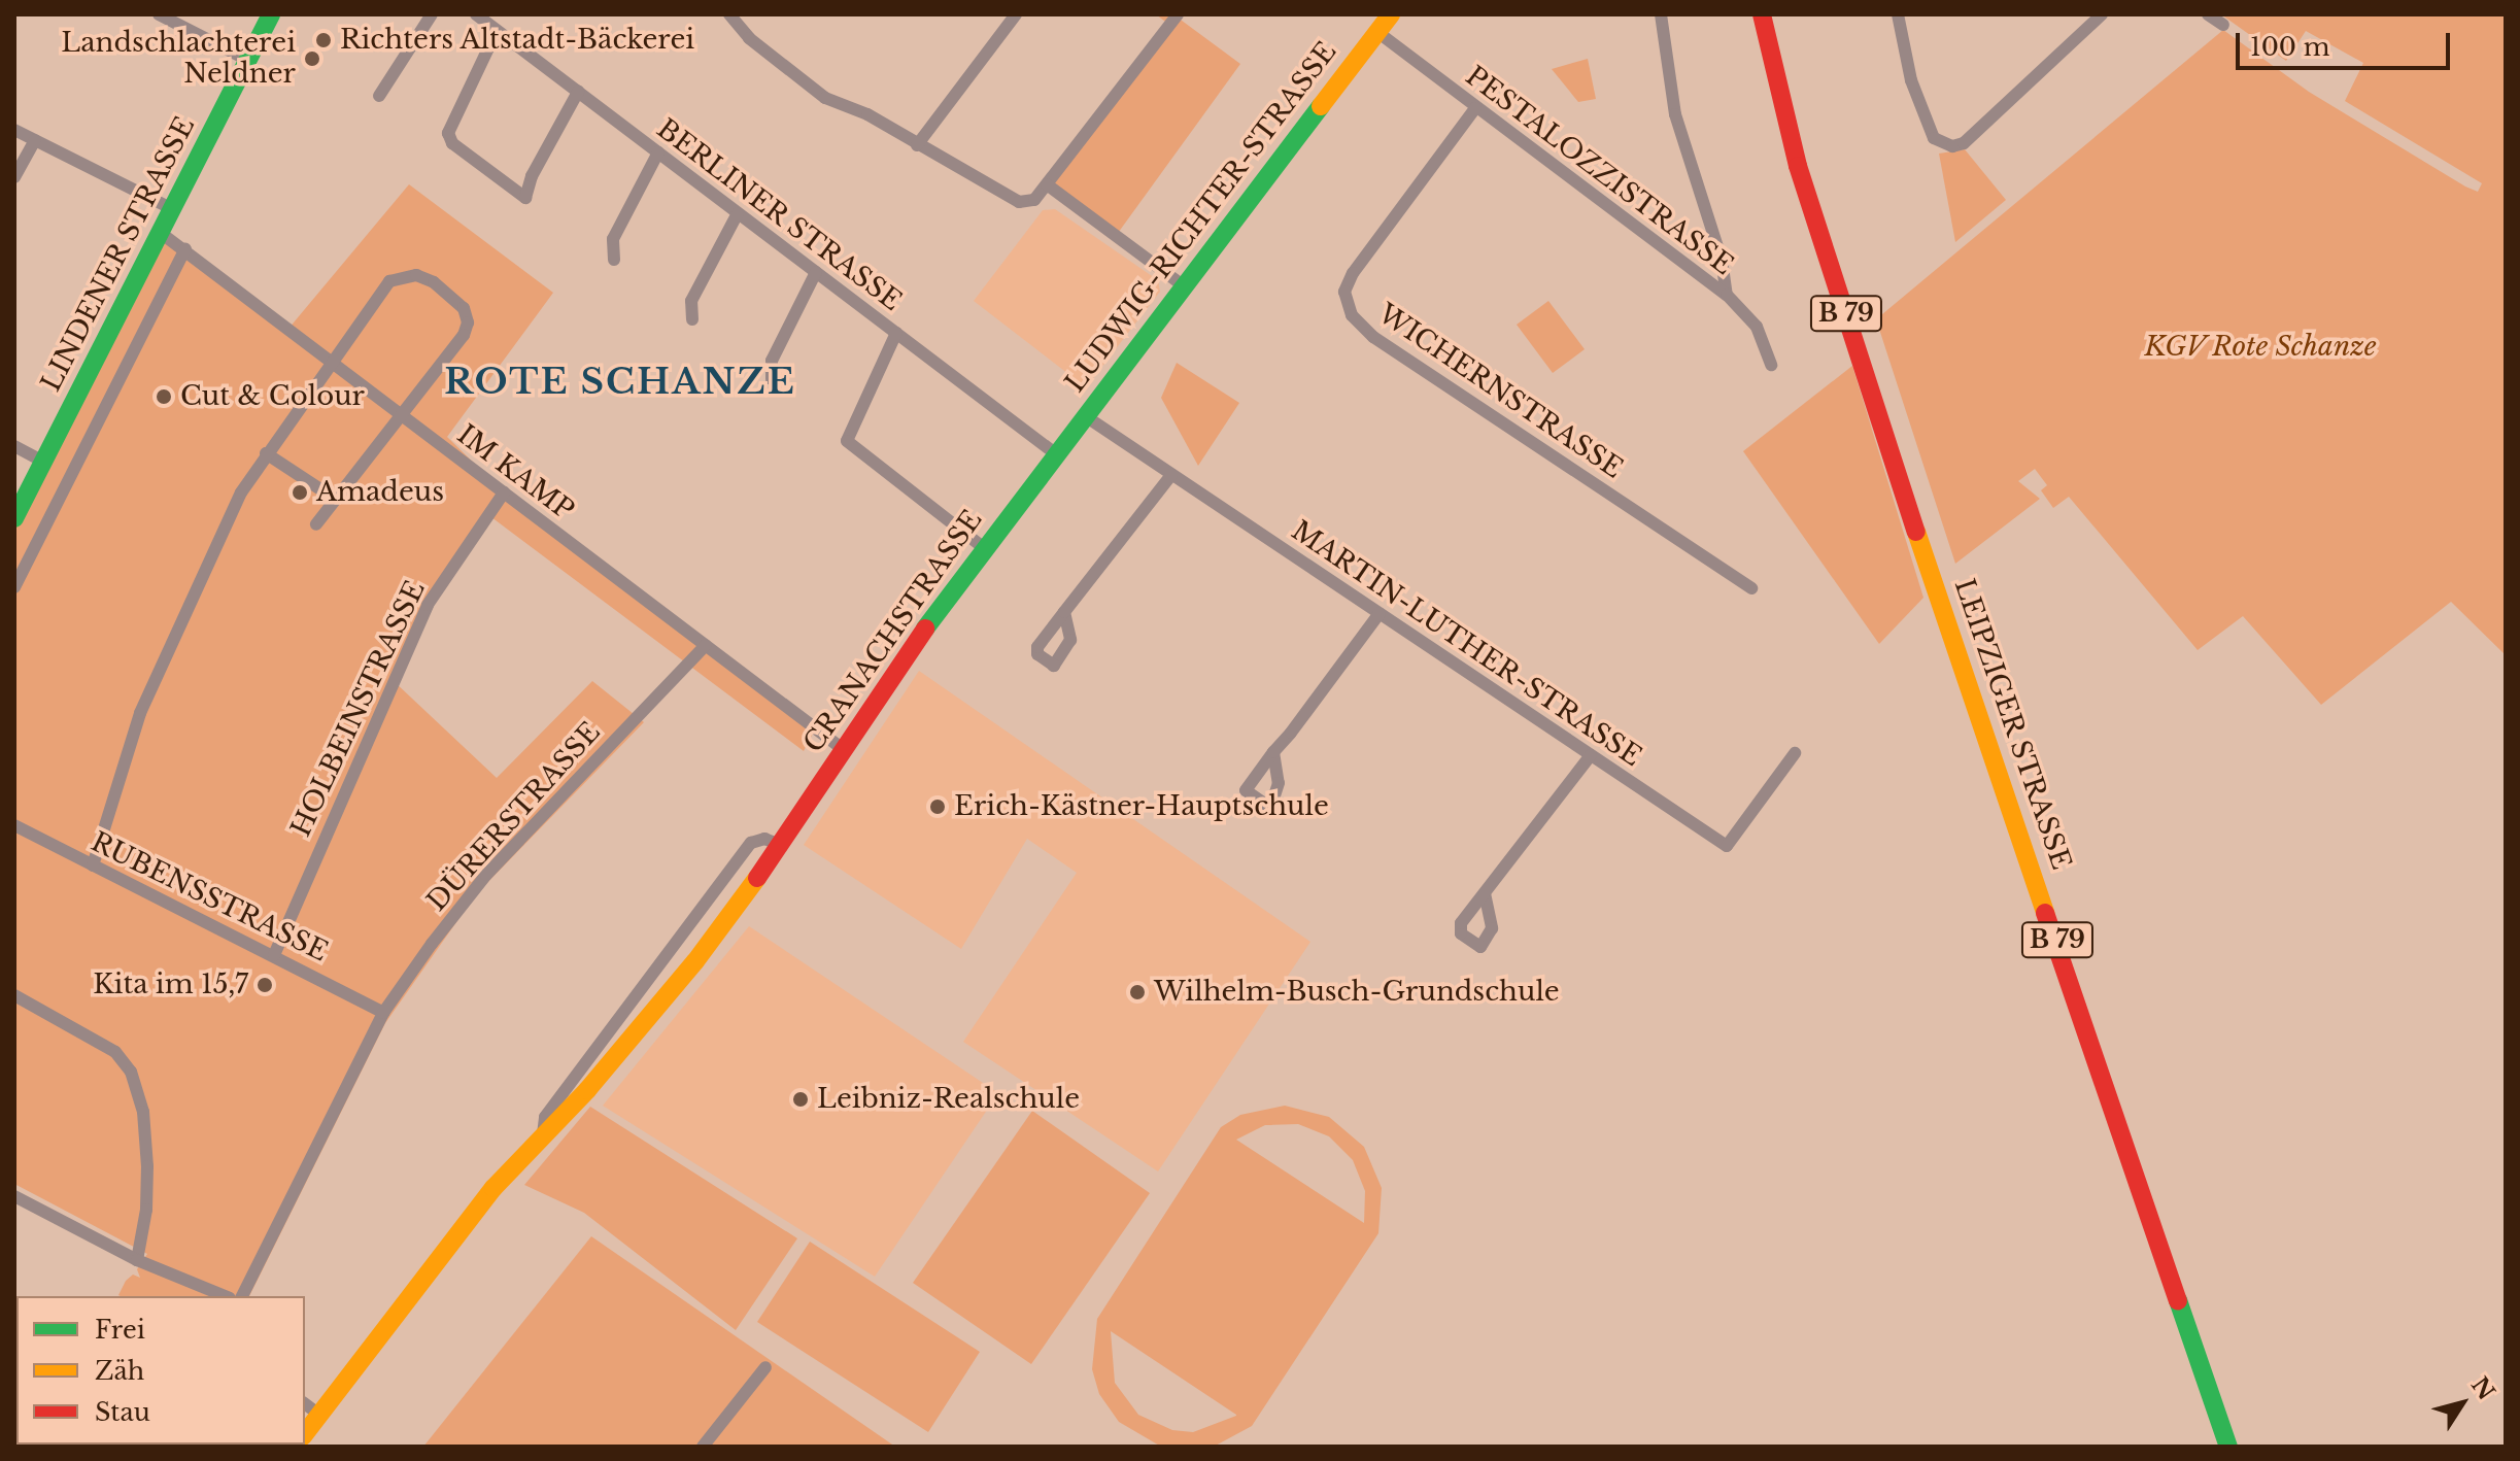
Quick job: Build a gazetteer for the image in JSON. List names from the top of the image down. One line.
{"streets":{"main road":["LUDWIG-RICHTER-STRASSE","LINDENER STRASSE","B 79","CRANACHSTRASSE","LEIPZIGER STRASSE"],"street":["PESTALOZZISTRASSE","BERLINER STRASSE","WICHERNSTRASSE","IM KAMP","MARTIN-LUTHER-STRASSE","HOLBEINSTRASSE","DÜRERSTRASSE","RUBENSSTRASSE"]},"crossings":[["PESTALOZZISTRASSE","LUDWIG-RICHTER-STRASSE"],["PESTALOZZISTRASSE","WICHERNSTRASSE"],["BERLINER STRASSE","LUDWIG-RICHTER-STRASSE"],["BERLINER STRASSE","CRANACHSTRASSE"],["LUDWIG-RICHTER-STRASSE","CRANACHSTRASSE"],["LUDWIG-RICHTER-STRASSE","MARTIN-LUTHER-STRASSE"],["LINDENER STRASSE","IM KAMP"],["IM KAMP","CRANACHSTRASSE"],["IM KAMP","HOLBEINSTRASSE"],["IM KAMP","DÜRERSTRASSE"],["HOLBEINSTRASSE","RUBENSSTRASSE"],["DÜRERSTRASSE","RUBENSSTRASSE"]],"districts":["ROTE SCHANZE"],"parks":["KGV Rote Schanze"],"places":["Richters Altstadt-Bäckerei","Landschlachterei Neldner","Cut & Colour","Amadeus","Erich-Kästner-Hauptschule","Kita im 15,7","Wilhelm-Busch-Grundschule","Leibniz-Realschule"],"legend":["Frei","Zäh","Stau"],"scale_bar":"100 m","north":"top right"}
